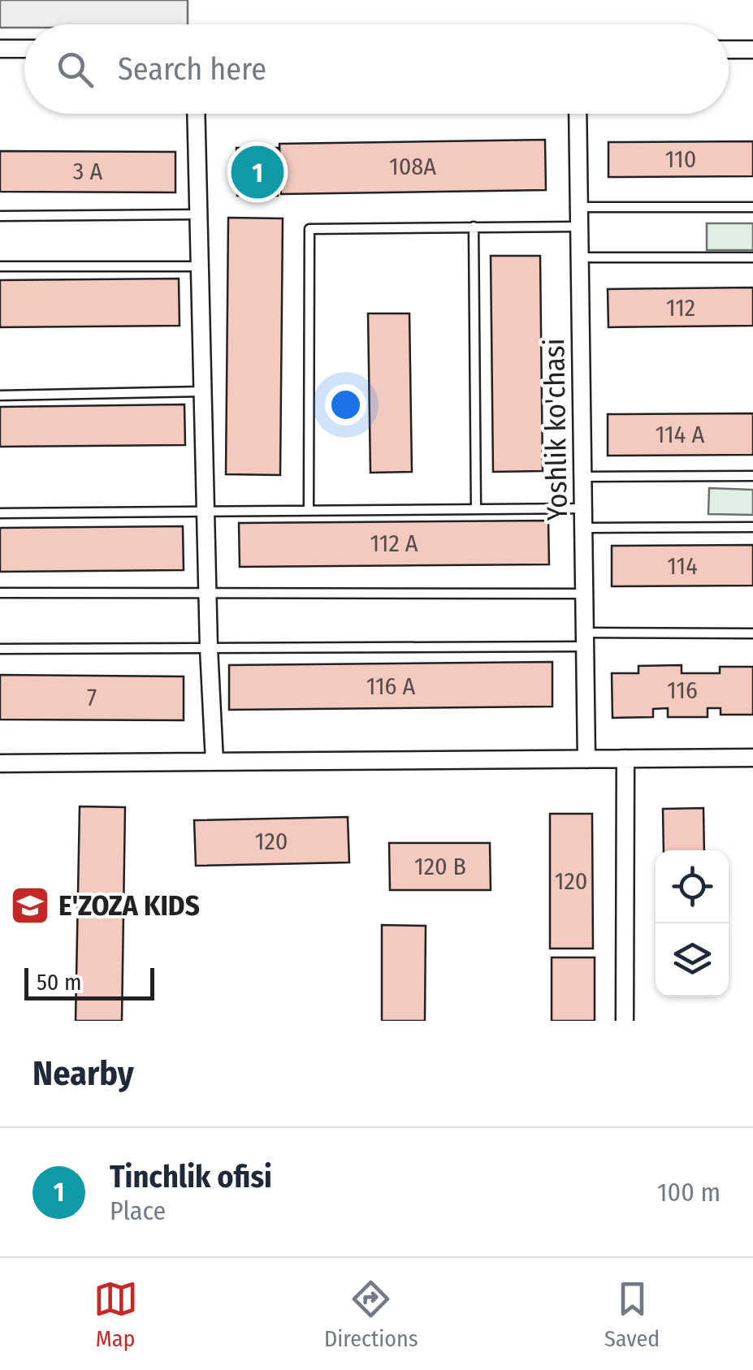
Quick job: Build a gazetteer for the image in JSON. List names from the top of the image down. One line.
{"streets":{"street":["Yoshlik ko'chasi"]},"places":{"school or university":["E'ZOZA KIDS"]},"house_numbers":["110","108A","3 А","112","114 А","112 А","114","116 А","116","7","120","120 В","120"],"scale_bar":"50 m","page":{"search":"Search here","pins":"1","scale":"50 m","heading":"Nearby","list":[{"mark":"1","name":"Tinchlik ofisi","note":"Place","value":"100 m"}],"nav":["Map","Directions","Saved"]}}
